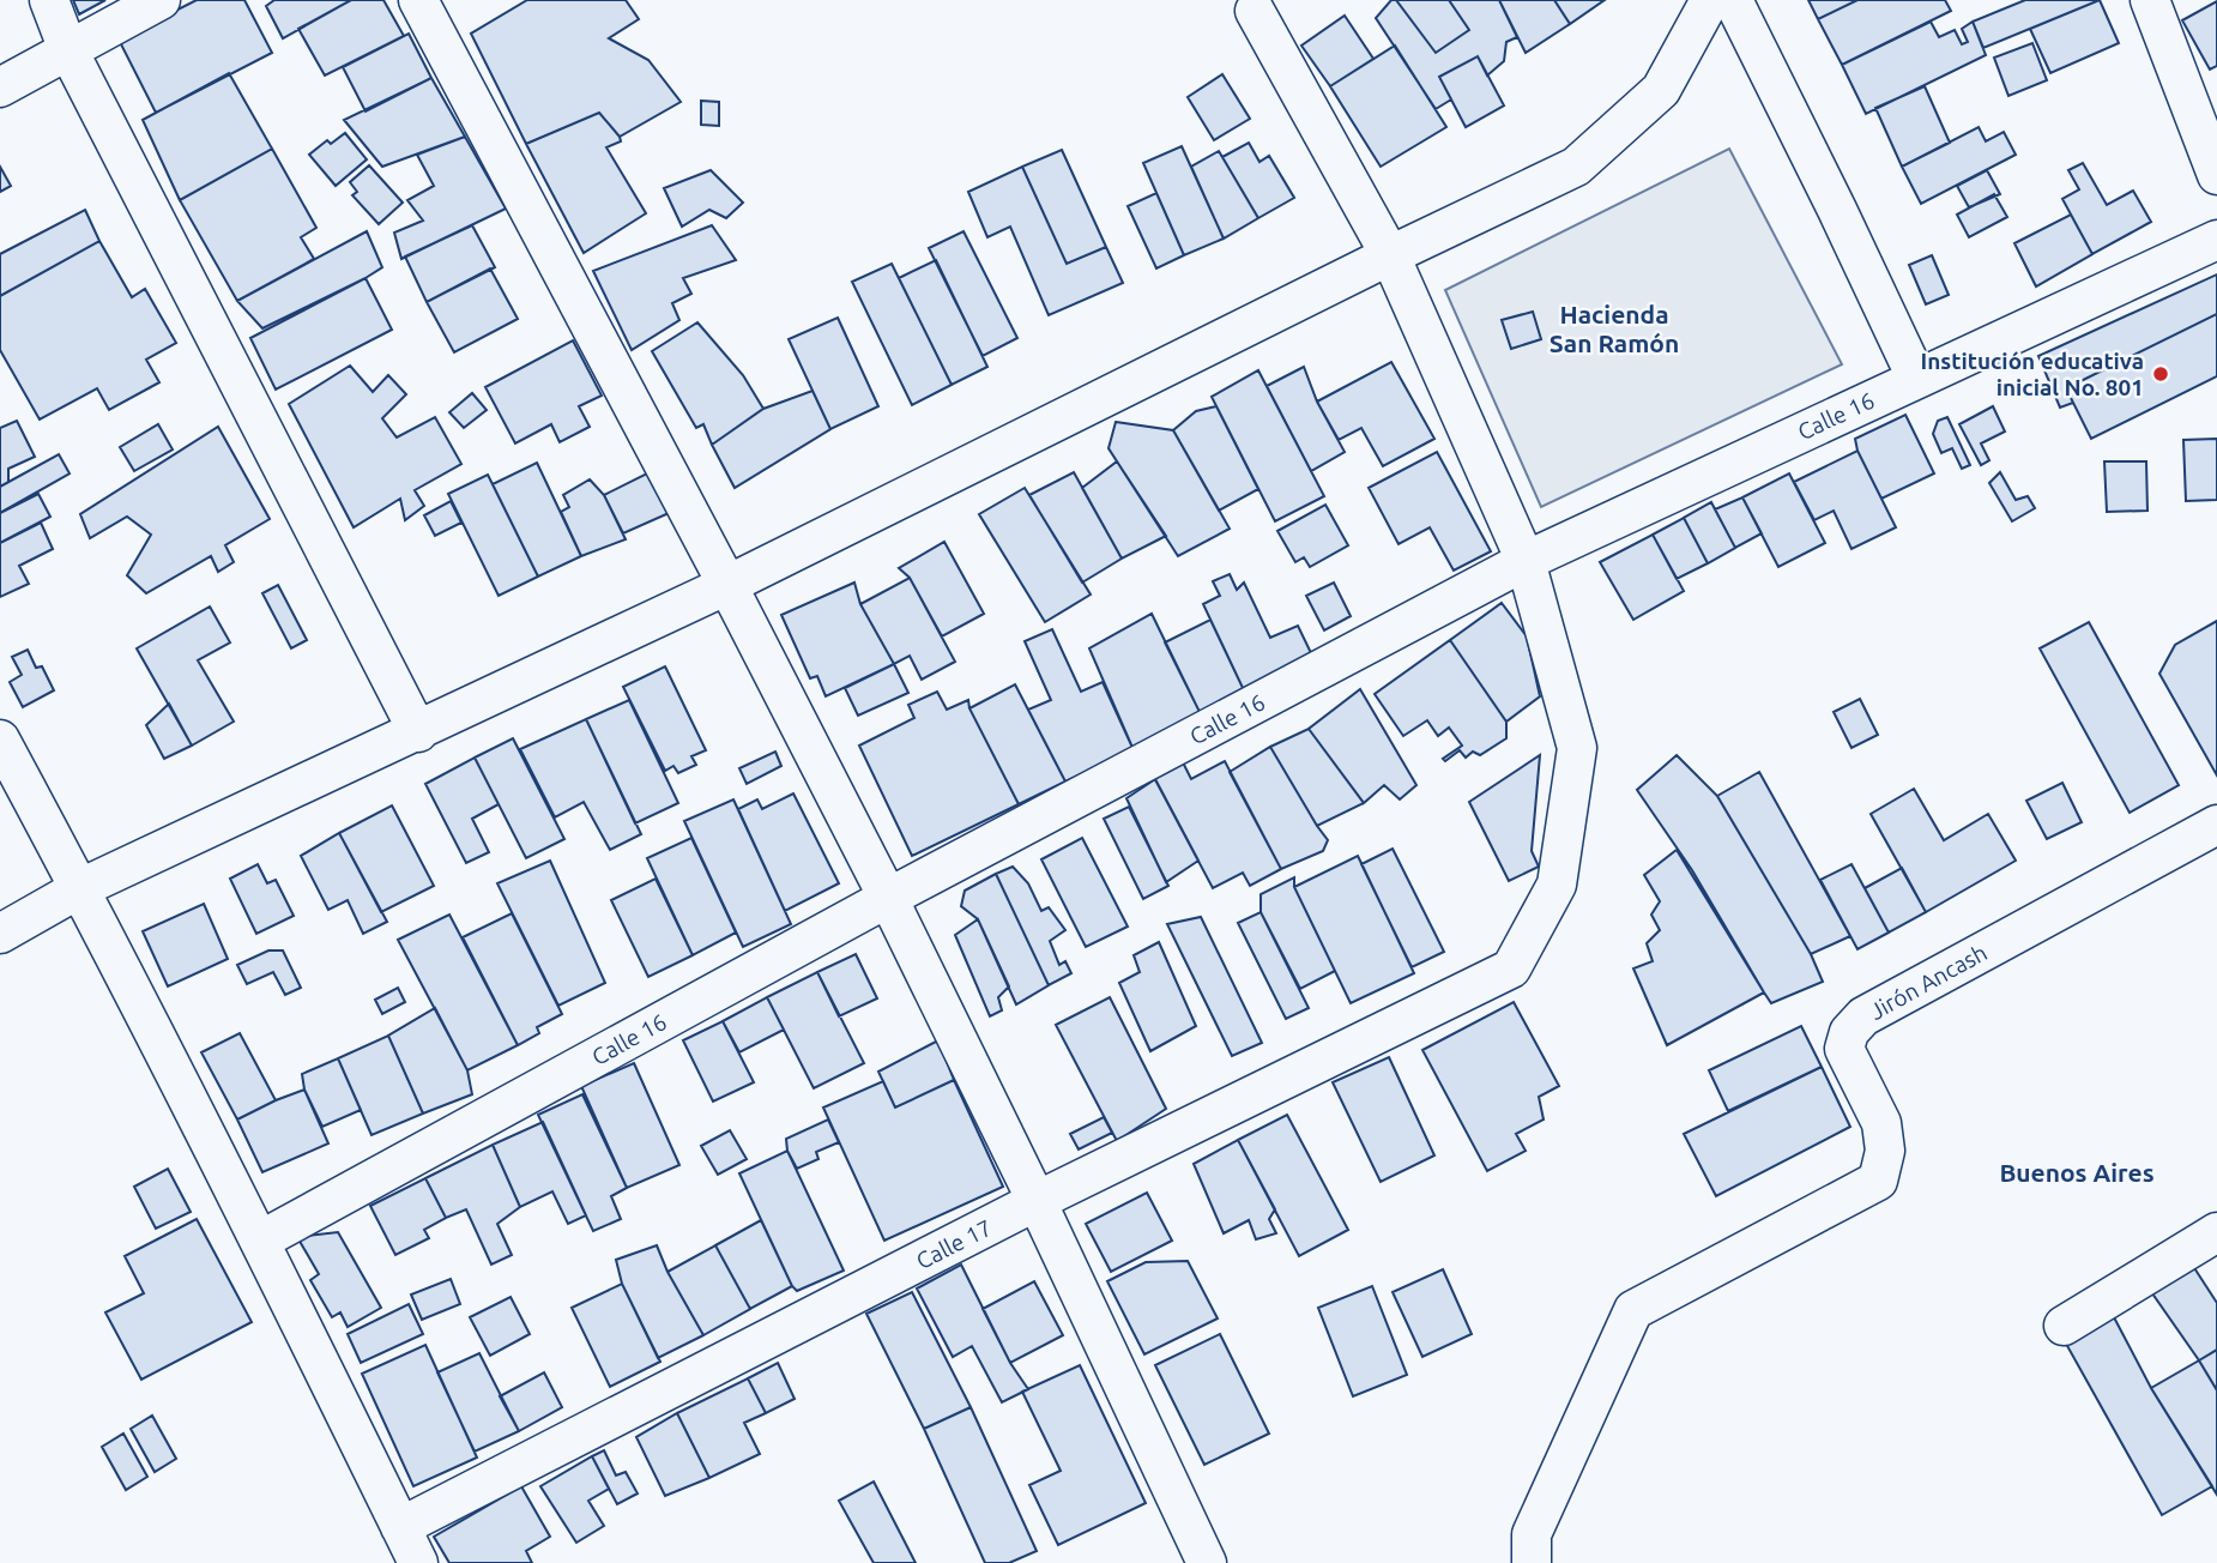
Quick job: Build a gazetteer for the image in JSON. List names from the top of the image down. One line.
{"streets":{"street":["Calle 16","Jirón Ancash","Calle 17"]},"crossings":[["Calle 16","Calle 17"]],"districts":["Hacienda San Ramón","Buenos Aires"],"places":["Institución educativa inicial No. 801"]}
